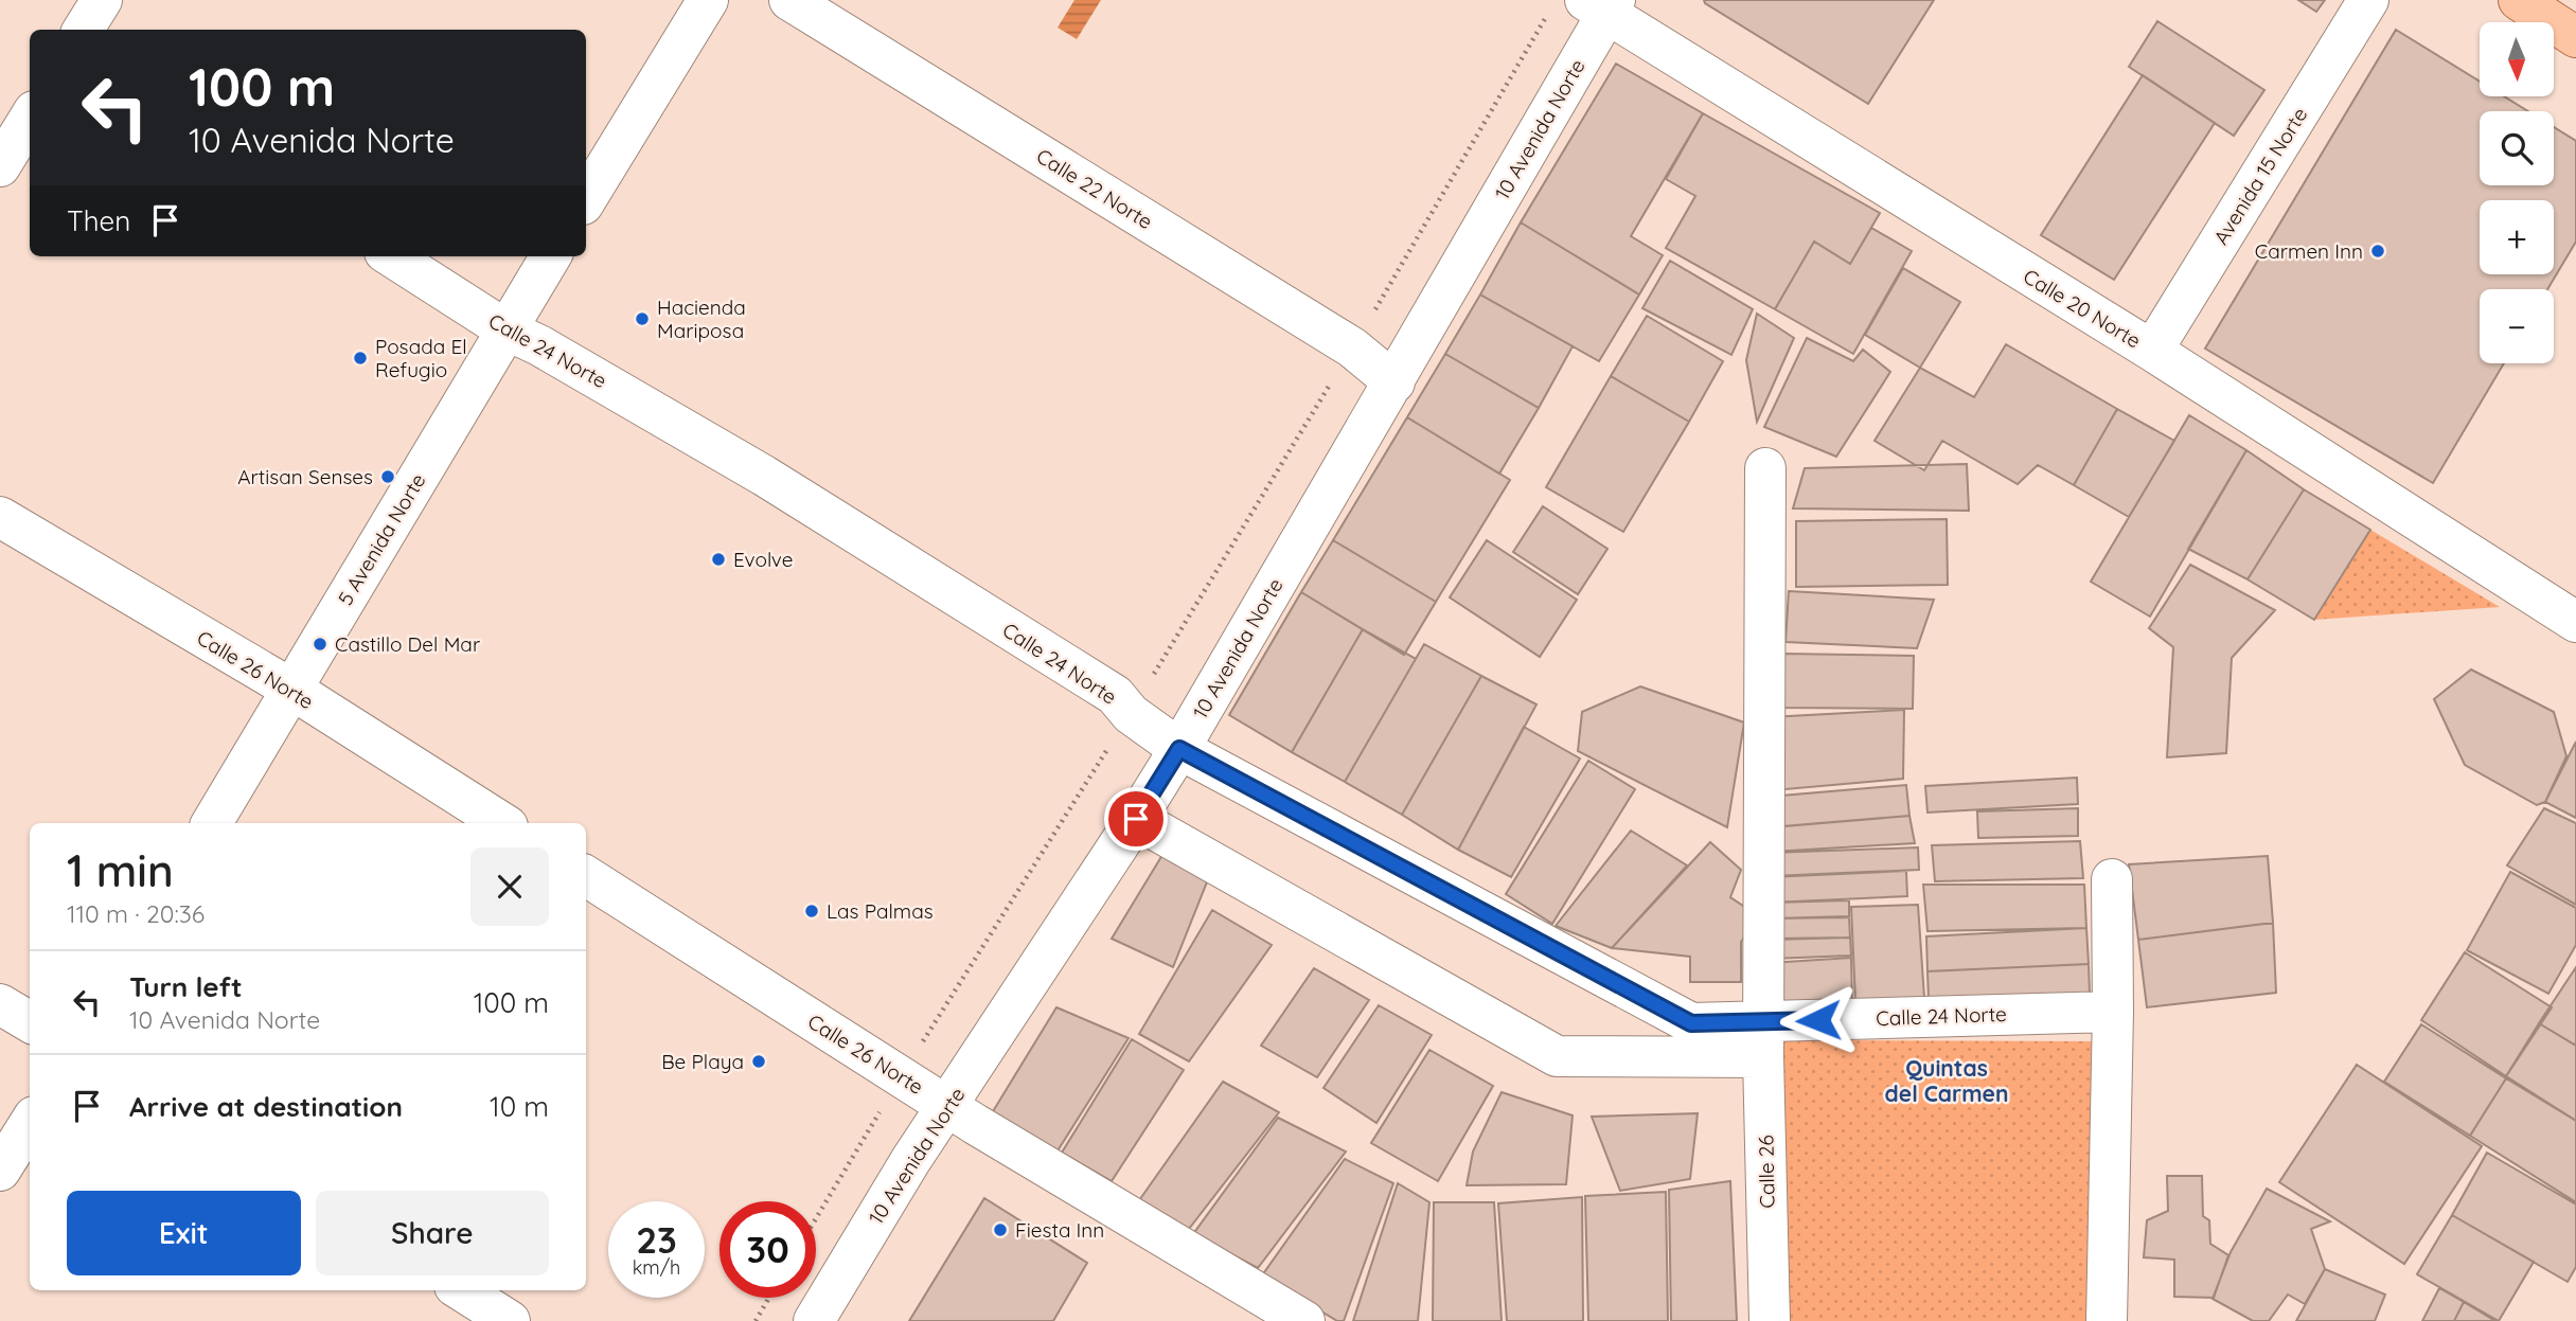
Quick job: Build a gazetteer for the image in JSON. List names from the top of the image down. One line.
{"streets":{"street":["10 Avenida Norte","Avenida 15 Norte","Calle 22 Norte","Calle 20 Norte","Calle 24 Norte","5 Avenida Norte","Calle 26 Norte","Calle 26"]},"crossings":[["10 Avenida Norte","Calle 22 Norte"],["10 Avenida Norte","Calle 20 Norte"],["10 Avenida Norte","Calle 24 Norte"],["10 Avenida Norte","Calle 26 Norte"],["Avenida 15 Norte","Calle 20 Norte"],["Calle 24 Norte","5 Avenida Norte"],["Calle 24 Norte","Calle 26"],["5 Avenida Norte","Calle 26 Norte"]],"districts":["Quintas del Carmen"],"places":["Carmen Inn","Hacienda Mariposa","Posada El Refugio","Artisan Senses","Evolve","Castillo Del Mar","Las Palmas","Be Playa","Fiesta Inn"],"north":"bottom","page":{"map_buttons":["+","−"],"turn":["100 m","10 Avenida Norte"],"then":"Then","heading":["1 min","110 m · 20:36"],"list":[{"name":"Turn left","note":"10 Avenida Norte","value":"100 m"},{"name":"Arrive at destination","value":"10 m"}],"buttons":["Exit","Share"],"speed":"23 km/h","limit":"30"}}
